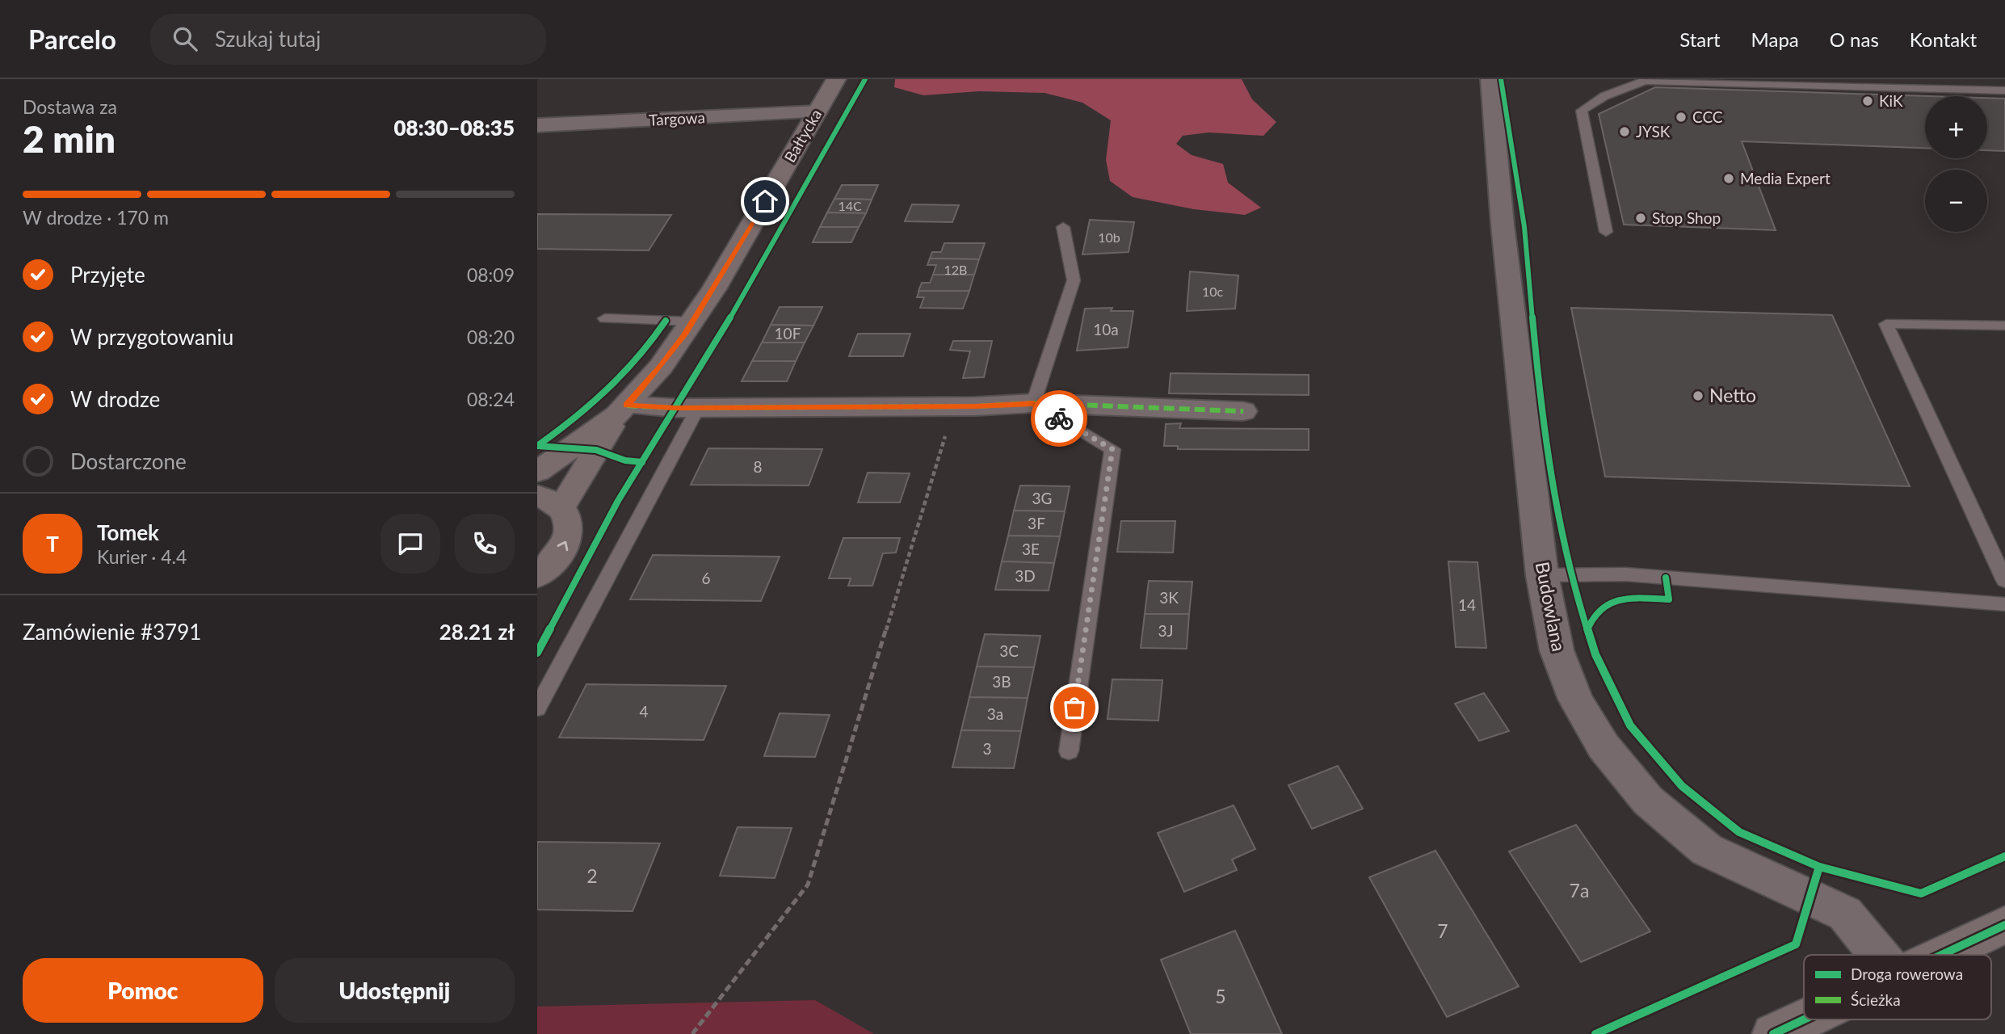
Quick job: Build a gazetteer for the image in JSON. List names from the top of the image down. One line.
{"streets":{"main road":["Bałtycka"],"street":["Targowa","Budowlana"]},"crossings":[["Targowa","Bałtycka"]],"places":["KiK","CCC","JYSK","Media Expert","Stop Shop","Netto"],"house_numbers":["14C","10b","12B","10c","10a","10F","8","3G","3F","3E","3D","6","3K","14","3J","3C","3B","4","3a","3","2","7a","7","5"],"legend":["Droga rowerowa","Ścieżka"],"page":{"header":"Parcelo","search":"Szukaj tutaj","nav":["Start","Mapa","O nas","Kontakt"],"heading":["2 min","Dostawa za","08:30–08:35"],"panel":["Tomek","Kurier · 4.4","Zamówienie #3791","28.21 zł"],"map_buttons":["+","−"],"bar":"W drodze · 170 m","list":[["Przyjęte","08:09"],["W przygotowaniu","08:20"],["W drodze","08:24"],"Dostarczone"],"round":"T","buttons":["Pomoc","Udostępnij"]}}
